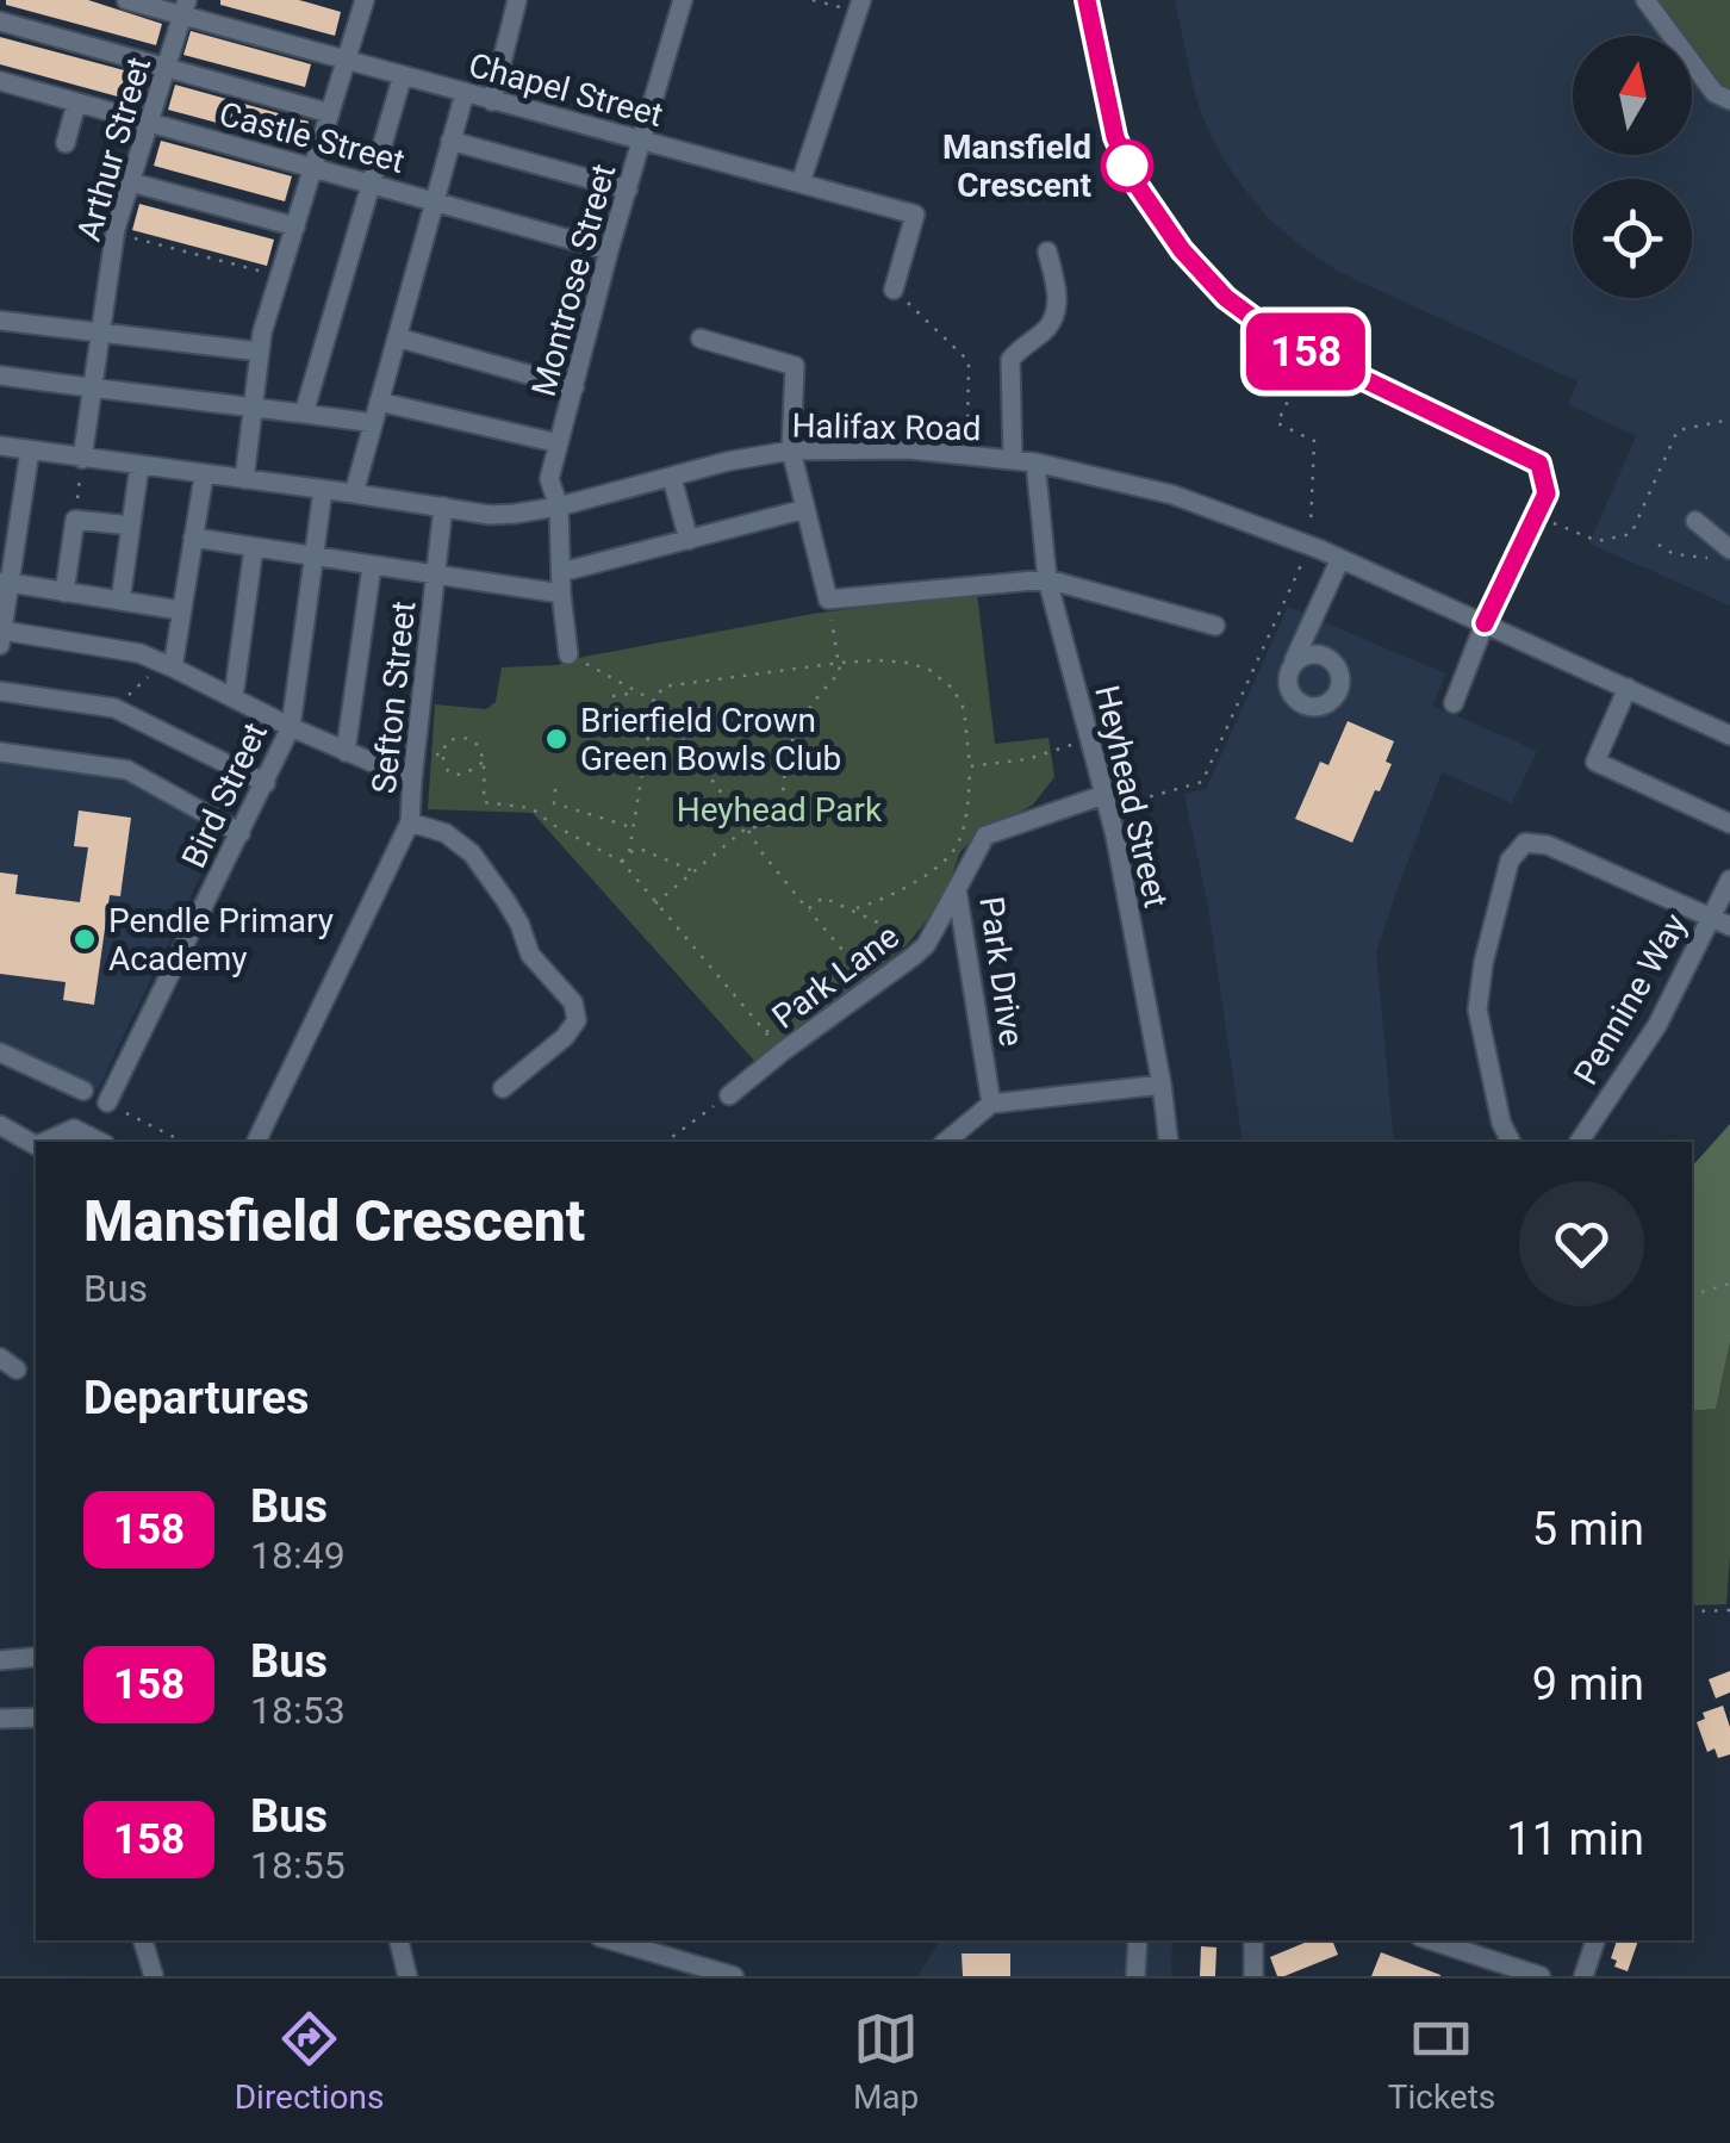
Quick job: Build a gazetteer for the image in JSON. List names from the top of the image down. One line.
{"streets":{"street":["Chapel Street","Castle Street","Arthur Street","Montrose Street","Halifax Road","Sefton Street","Bird Street","Heyhead Street","Park Drive","Park Lane","Pennine Way"]},"crossings":[["Chapel Street","Arthur Street"],["Chapel Street","Montrose Street"],["Castle Street","Arthur Street"],["Castle Street","Montrose Street"],["Arthur Street","Halifax Road"],["Montrose Street","Halifax Road"],["Halifax Road","Sefton Street"],["Halifax Road","Bird Street"],["Halifax Road","Heyhead Street"],["Heyhead Street","Park Drive"],["Park Drive","Park Lane"]],"parks":["Heyhead Park"],"places":["Mansfield Crescent","Brierfield Crown Green Bowls Club","Pendle Primary Academy"],"lines":["bus line 158"],"north":"top","page":{"on_map":"158","heading":[["Mansfield Crescent","Bus"],"Departures"],"list":[{"mark":"158","name":"Bus","note":"18:49","value":"5 min"},{"mark":"158","name":"Bus","note":"18:53","value":"9 min"},{"mark":"158","name":"Bus","note":"18:55","value":"11 min"}],"tabs":["Directions","Map","Tickets"]}}
